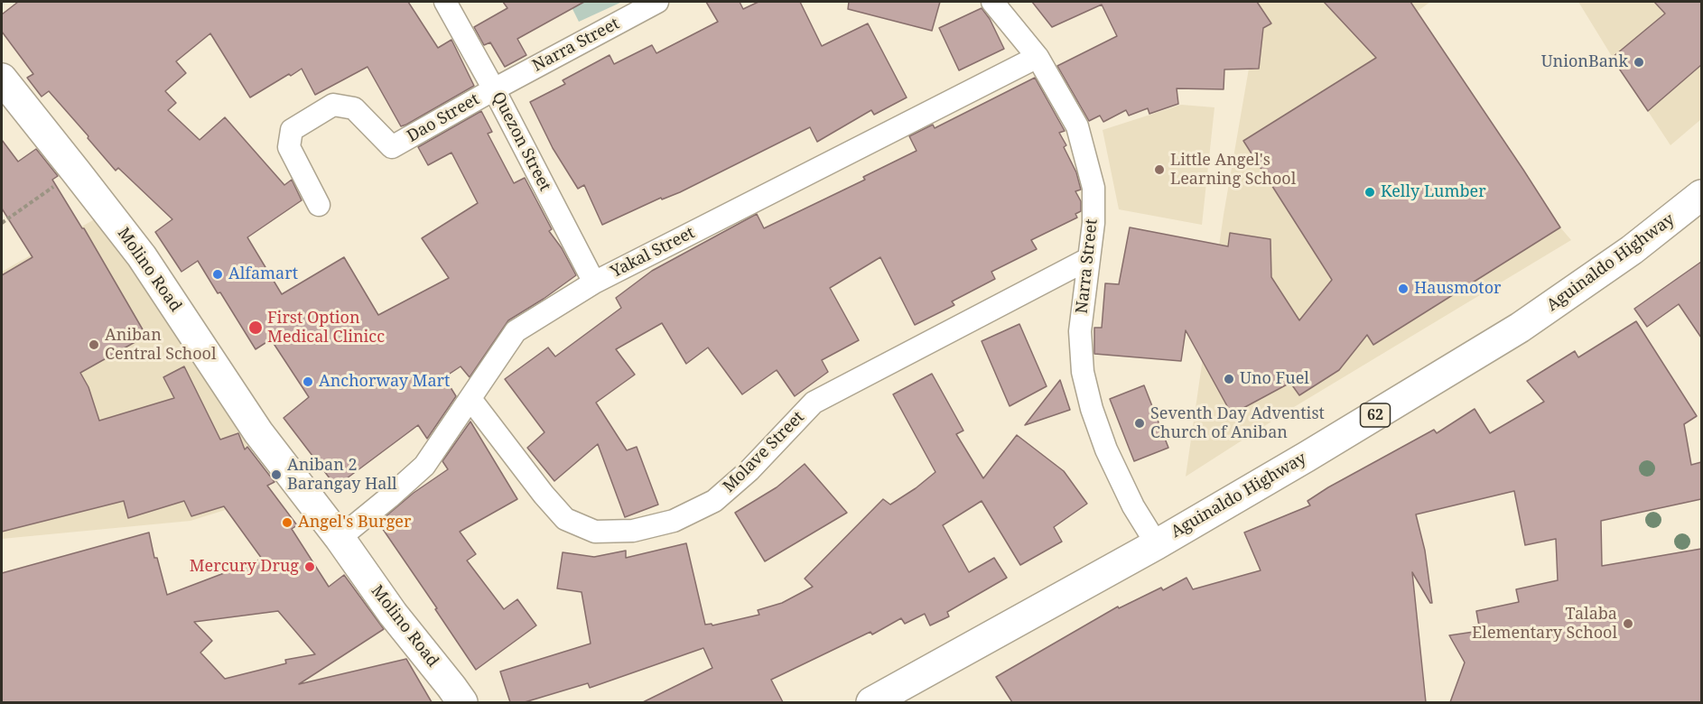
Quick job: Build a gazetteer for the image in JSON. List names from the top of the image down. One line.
{"streets":{"main road":["Aguinaldo Highway","Molino Road","62"],"street":["Narra Street","Dao Street","Quezon Street","Yakal Street","Molave Street"]},"crossings":[["Narra Street","Dao Street"],["Narra Street","Quezon Street"],["Narra Street","Yakal Street"],["Narra Street","Aguinaldo Highway"],["Narra Street","Molave Street"],["Dao Street","Quezon Street"],["Quezon Street","Yakal Street"],["Yakal Street","Molino Road"],["Yakal Street","Molave Street"]],"places":["UnionBank","Little Angel's Learning School","Kelly Lumber","Alfamart","Hausmotor","First Option Medical Clinicc","Aniban Central School","Uno Fuel","Anchorway Mart","Seventh Day Adventist Church of Aniban","Aniban 2 Barangay Hall","Angel's Burger","Mercury Drug","Talaba Elementary School"]}
